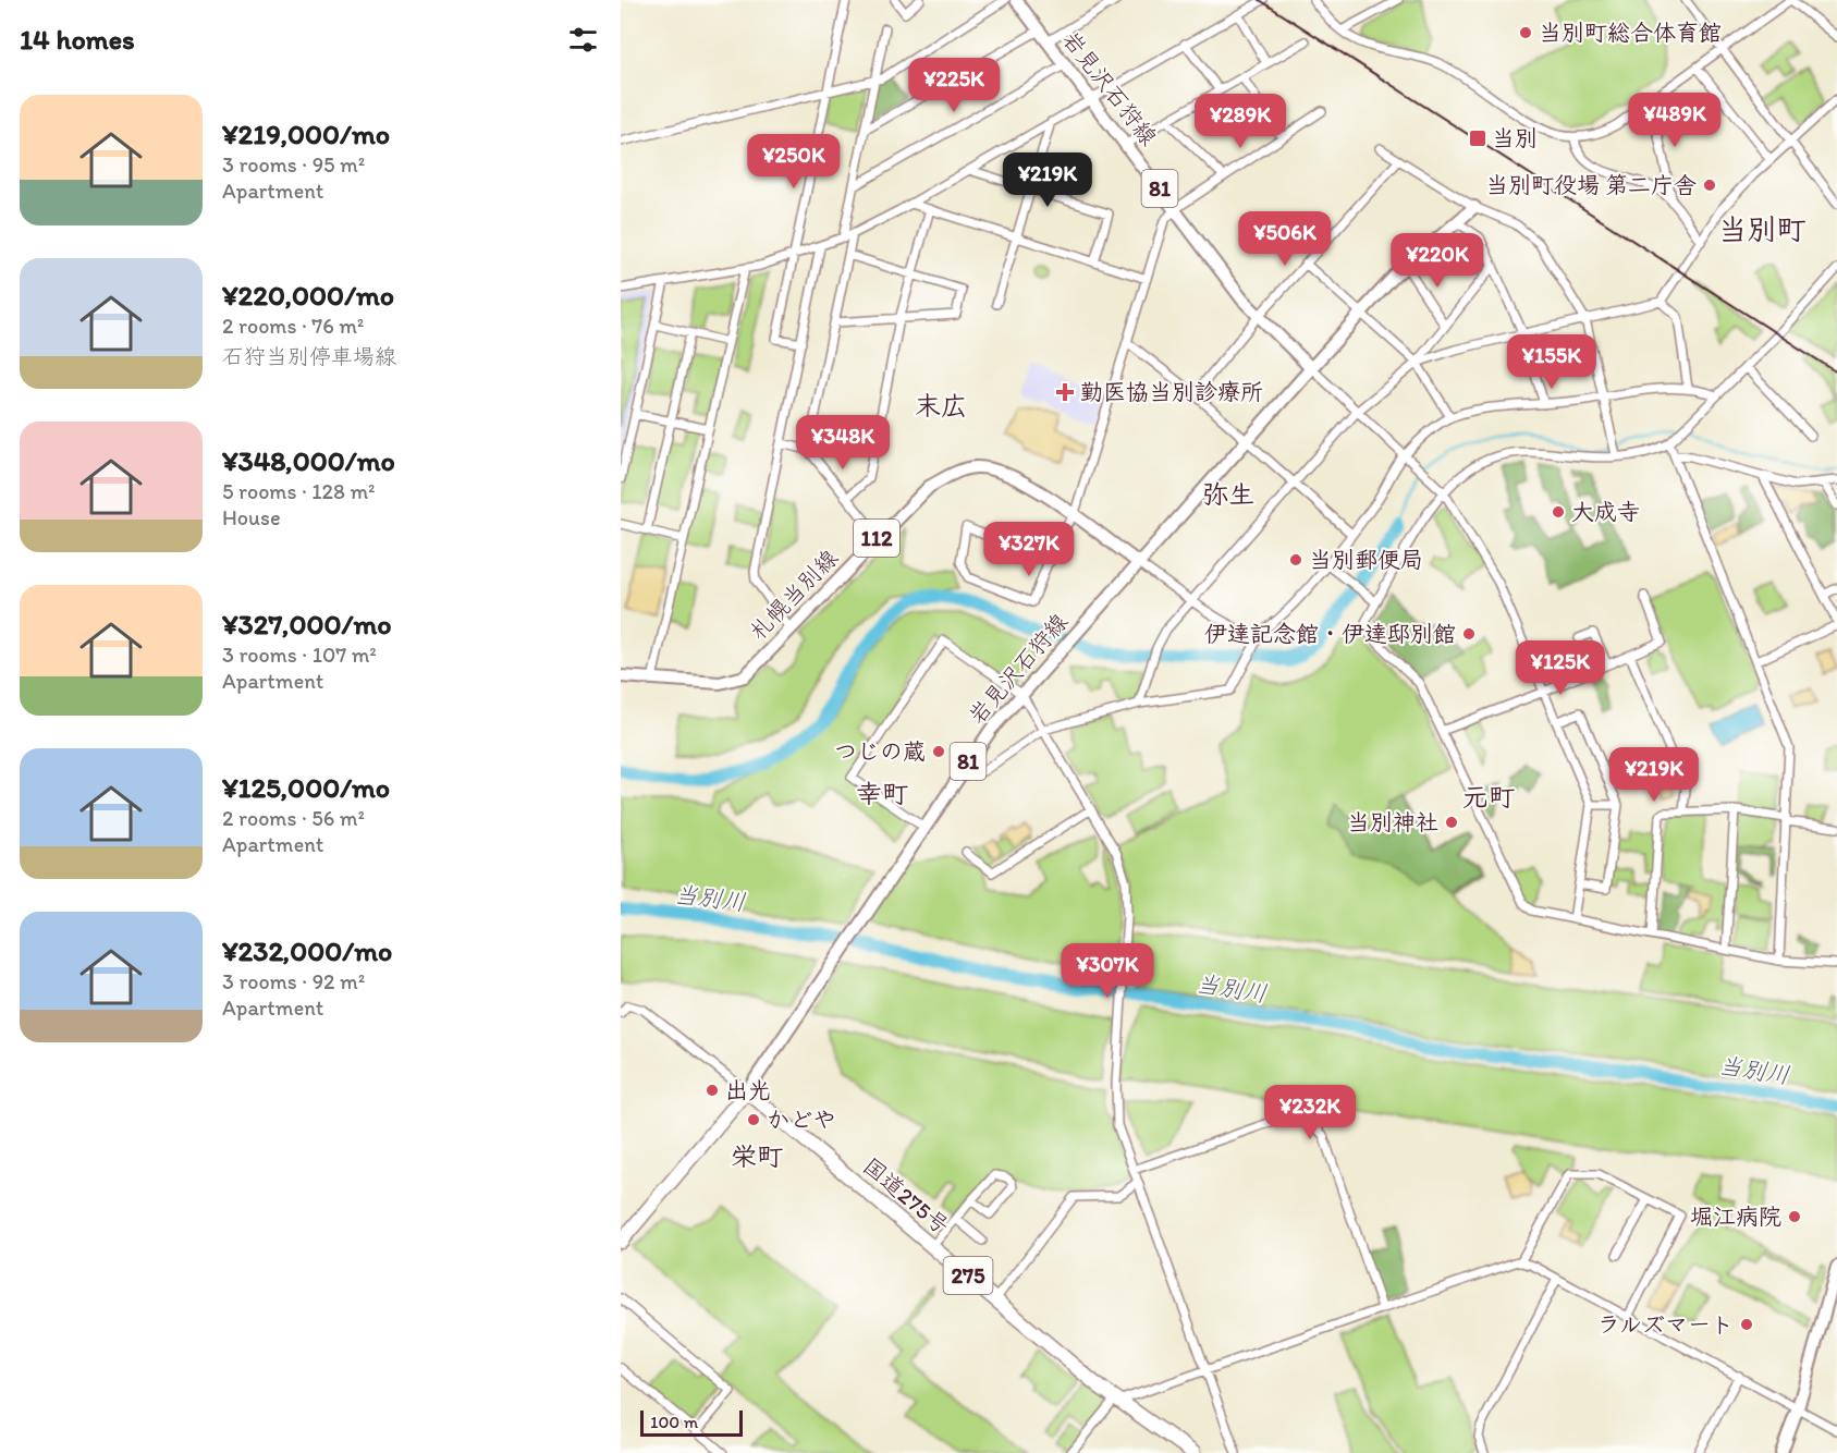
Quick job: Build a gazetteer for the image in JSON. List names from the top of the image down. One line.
{"streets":{"highway":["国道275号","275"],"main road":["岩見沢石狩線","81","112","札幌当別線"]},"crossings":[["岩見沢石狩線","札幌当別線"],["岩見沢石狩線","国道275号"]],"districts":["当別町","末広","弥生","幸町","元町","栄町"],"water":["当別川"],"places":{"other":["当別町総合体育館","当別町役場 第二庁舎","大成寺","当別郵便局","伊達記念館・伊達邸別館","つじの蔵","当別神社","出光","かどや","堀江病院","ラルズマート"],"transit":["当別"],"health":["勤医協当別診療所"]},"scale_bar":"100 m","page":{"heading":"14 homes","price":["¥225K","¥489K","¥289K","¥250K","¥219K","¥506K","¥220K","¥155K","¥348K","¥327K","¥125K","¥219K","¥307K","¥232K"],"list":[{"name":"¥219,000/mo","note":"3 rooms · 95 m² · Apartment"},{"name":"¥220,000/mo","note":"2 rooms · 76 m² · 石狩当別停車場線"},{"name":"¥348,000/mo","note":"5 rooms · 128 m² · House"},{"name":"¥327,000/mo","note":"3 rooms · 107 m² · Apartment"},{"name":"¥125,000/mo","note":"2 rooms · 56 m² · Apartment"},{"name":"¥232,000/mo","note":"3 rooms · 92 m² · Apartment"}],"scale":"100 m"}}
